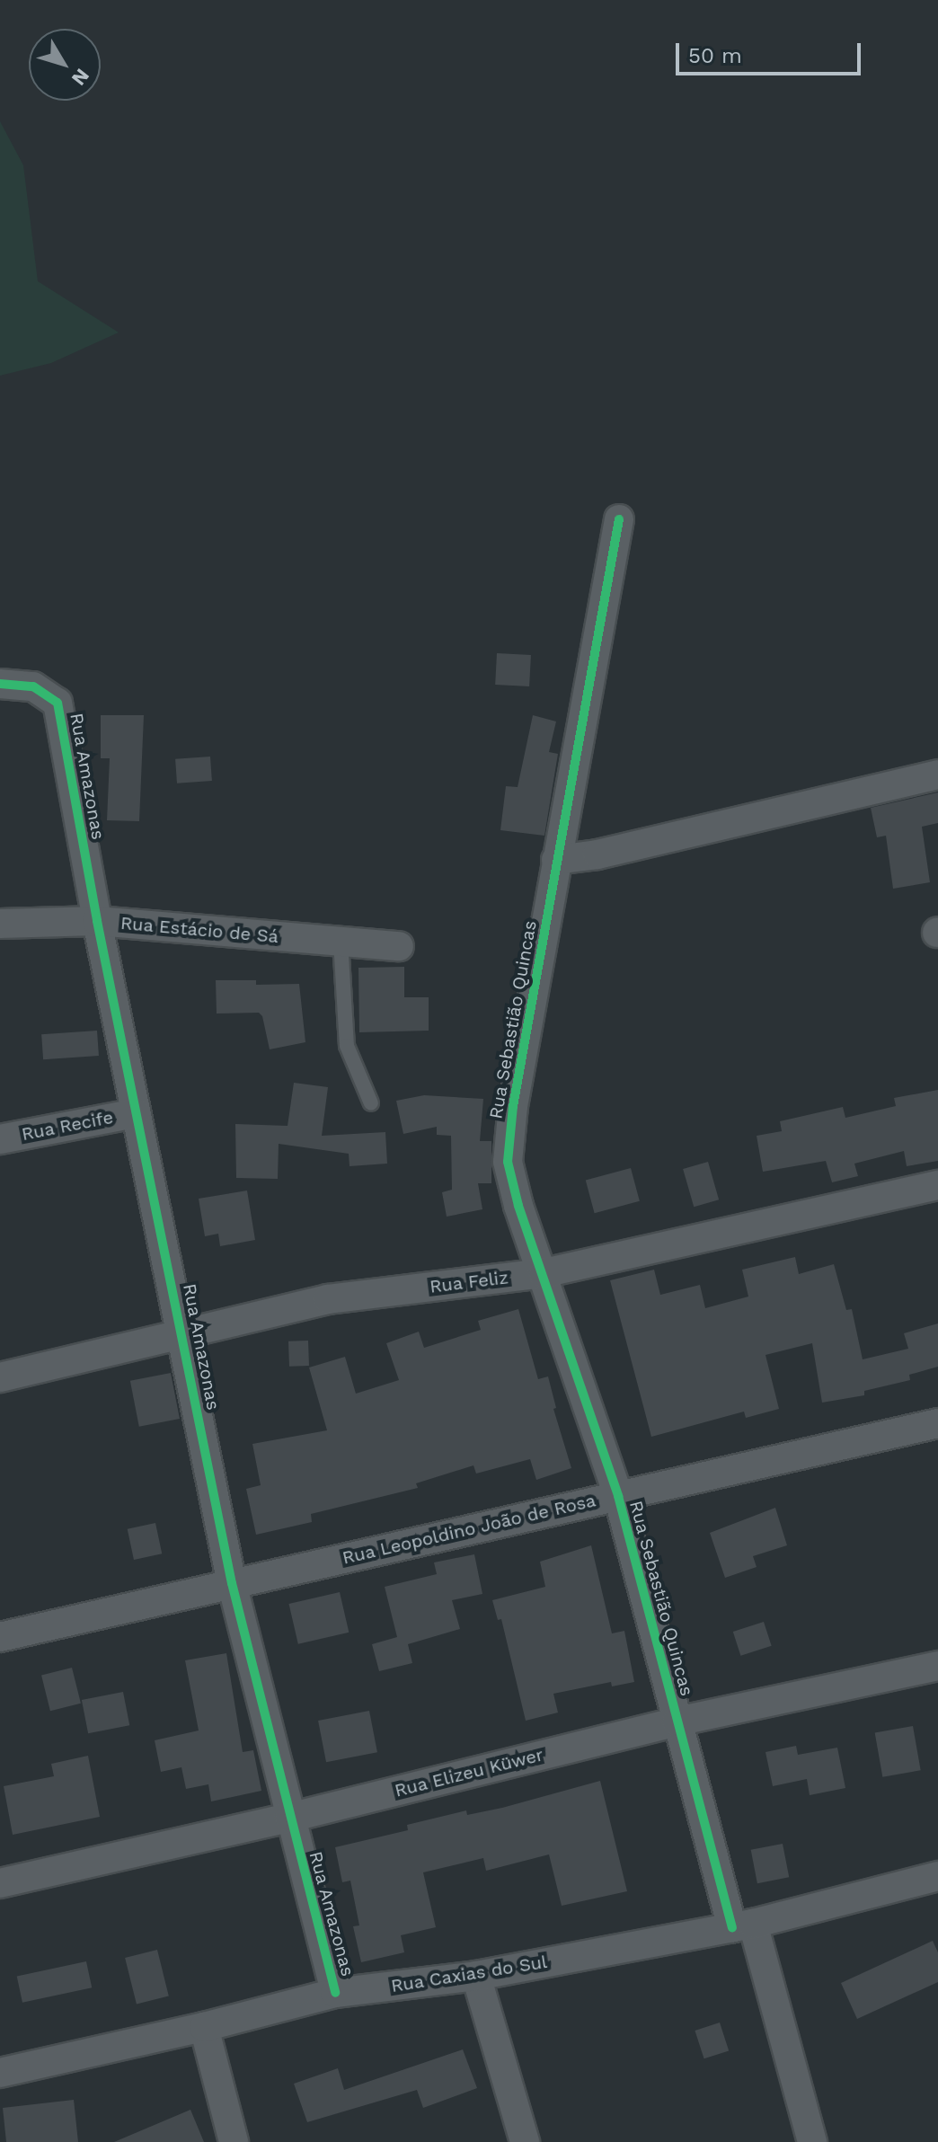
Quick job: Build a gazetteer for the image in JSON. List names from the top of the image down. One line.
{"streets":{"street":["Rua Amazonas","Rua Estácio de Sá","Rua Sebastião Quincas","Rua Recife","Rua Feliz","Rua Leopoldino João de Rosa","Rua Elizeu Küwer","Rua Caxias do Sul"]},"crossings":[["Rua Amazonas","Rua Estácio de Sá"],["Rua Amazonas","Rua Recife"],["Rua Amazonas","Rua Feliz"],["Rua Amazonas","Rua Leopoldino João de Rosa"],["Rua Amazonas","Rua Elizeu Küwer"],["Rua Amazonas","Rua Caxias do Sul"],["Rua Sebastião Quincas","Rua Feliz"],["Rua Sebastião Quincas","Rua Leopoldino João de Rosa"],["Rua Sebastião Quincas","Rua Elizeu Küwer"],["Rua Sebastião Quincas","Rua Caxias do Sul"]],"scale_bar":"50 m","north":"bottom right"}
